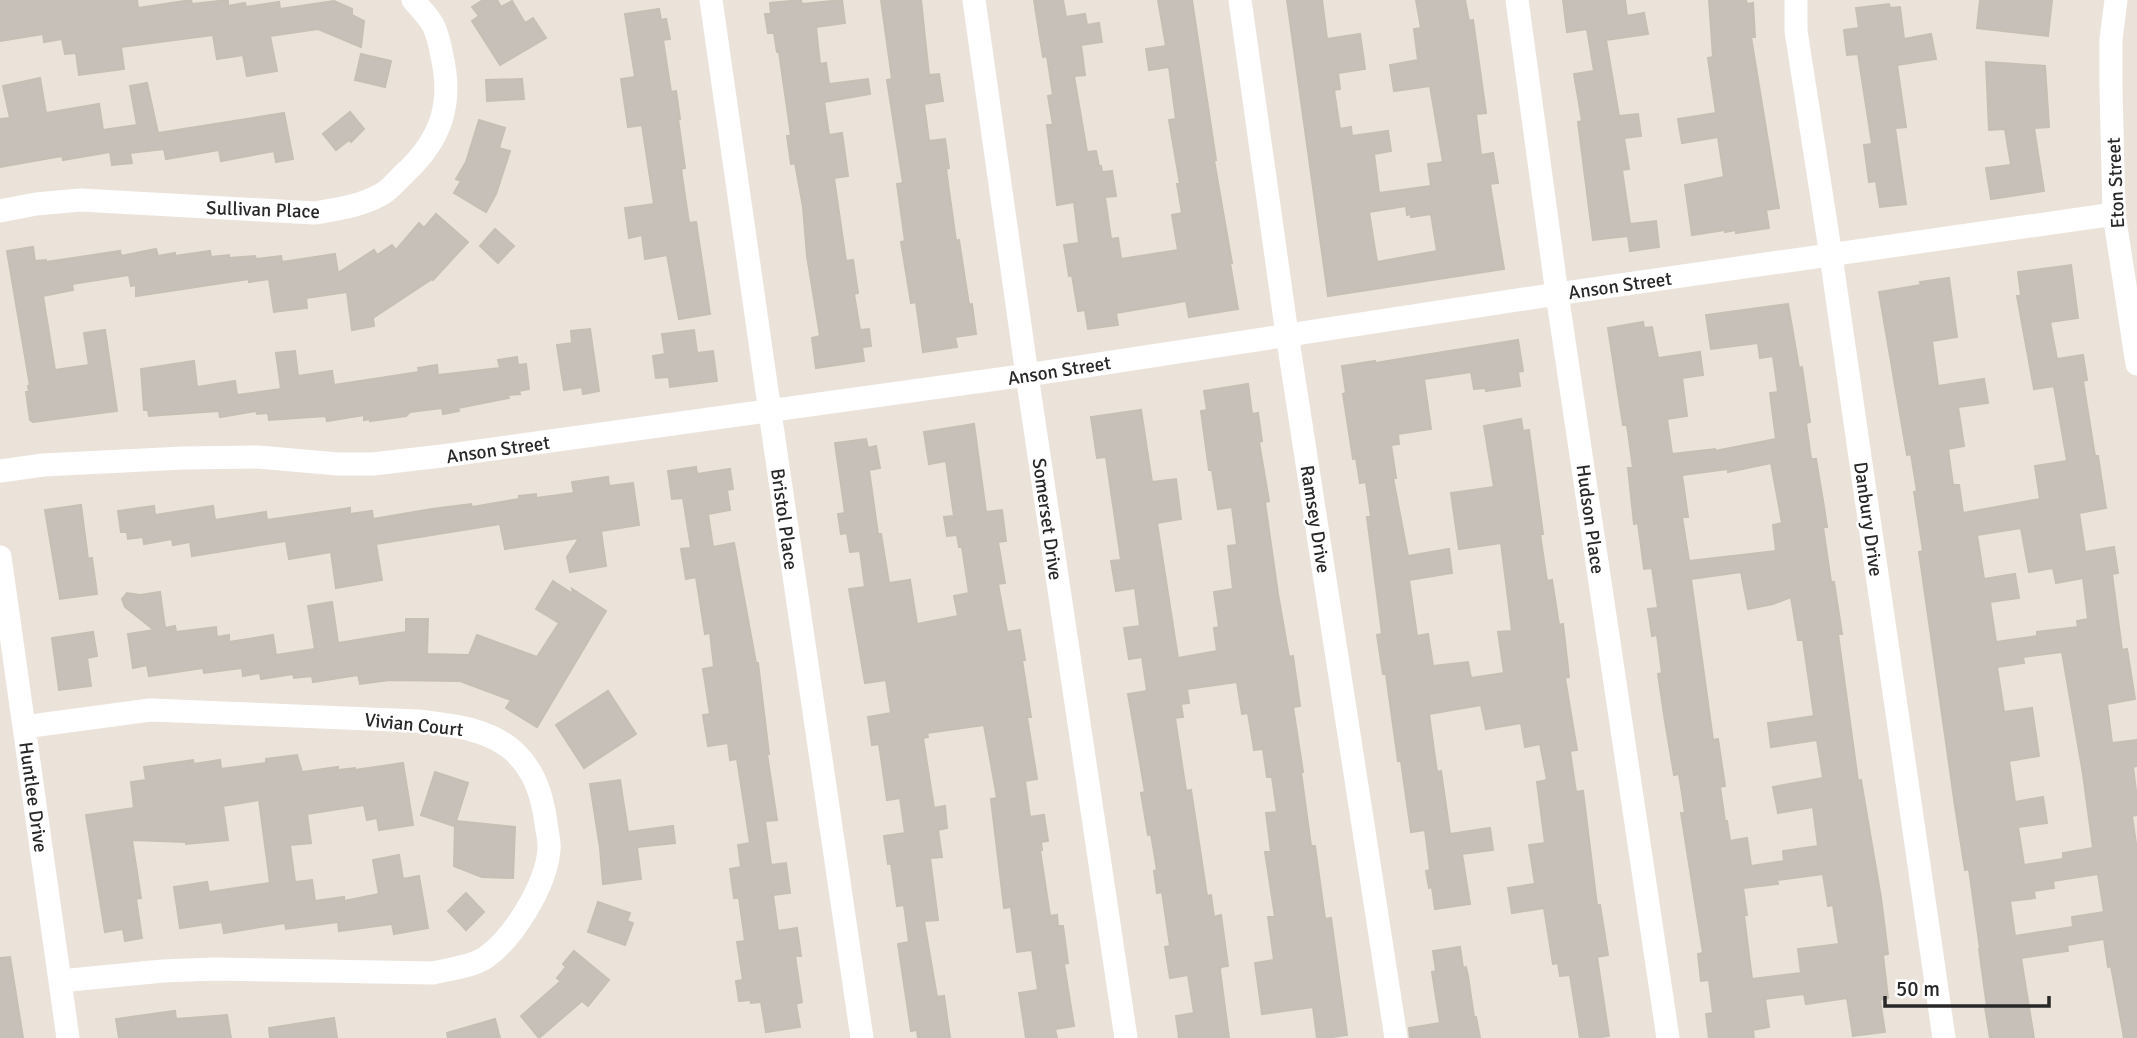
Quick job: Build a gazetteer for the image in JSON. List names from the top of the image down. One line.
{"streets":{"street":["Eton Street","Sullivan Place","Anson Street","Bristol Place","Somerset Drive","Ramsey Drive","Hudson Place","Danbury Drive","Vivian Court","Huntlee Drive"]},"crossings":[["Eton Street","Anson Street"],["Anson Street","Bristol Place"],["Anson Street","Somerset Drive"],["Anson Street","Ramsey Drive"],["Anson Street","Hudson Place"],["Anson Street","Danbury Drive"],["Vivian Court","Huntlee Drive"]],"scale_bar":"50 m"}
